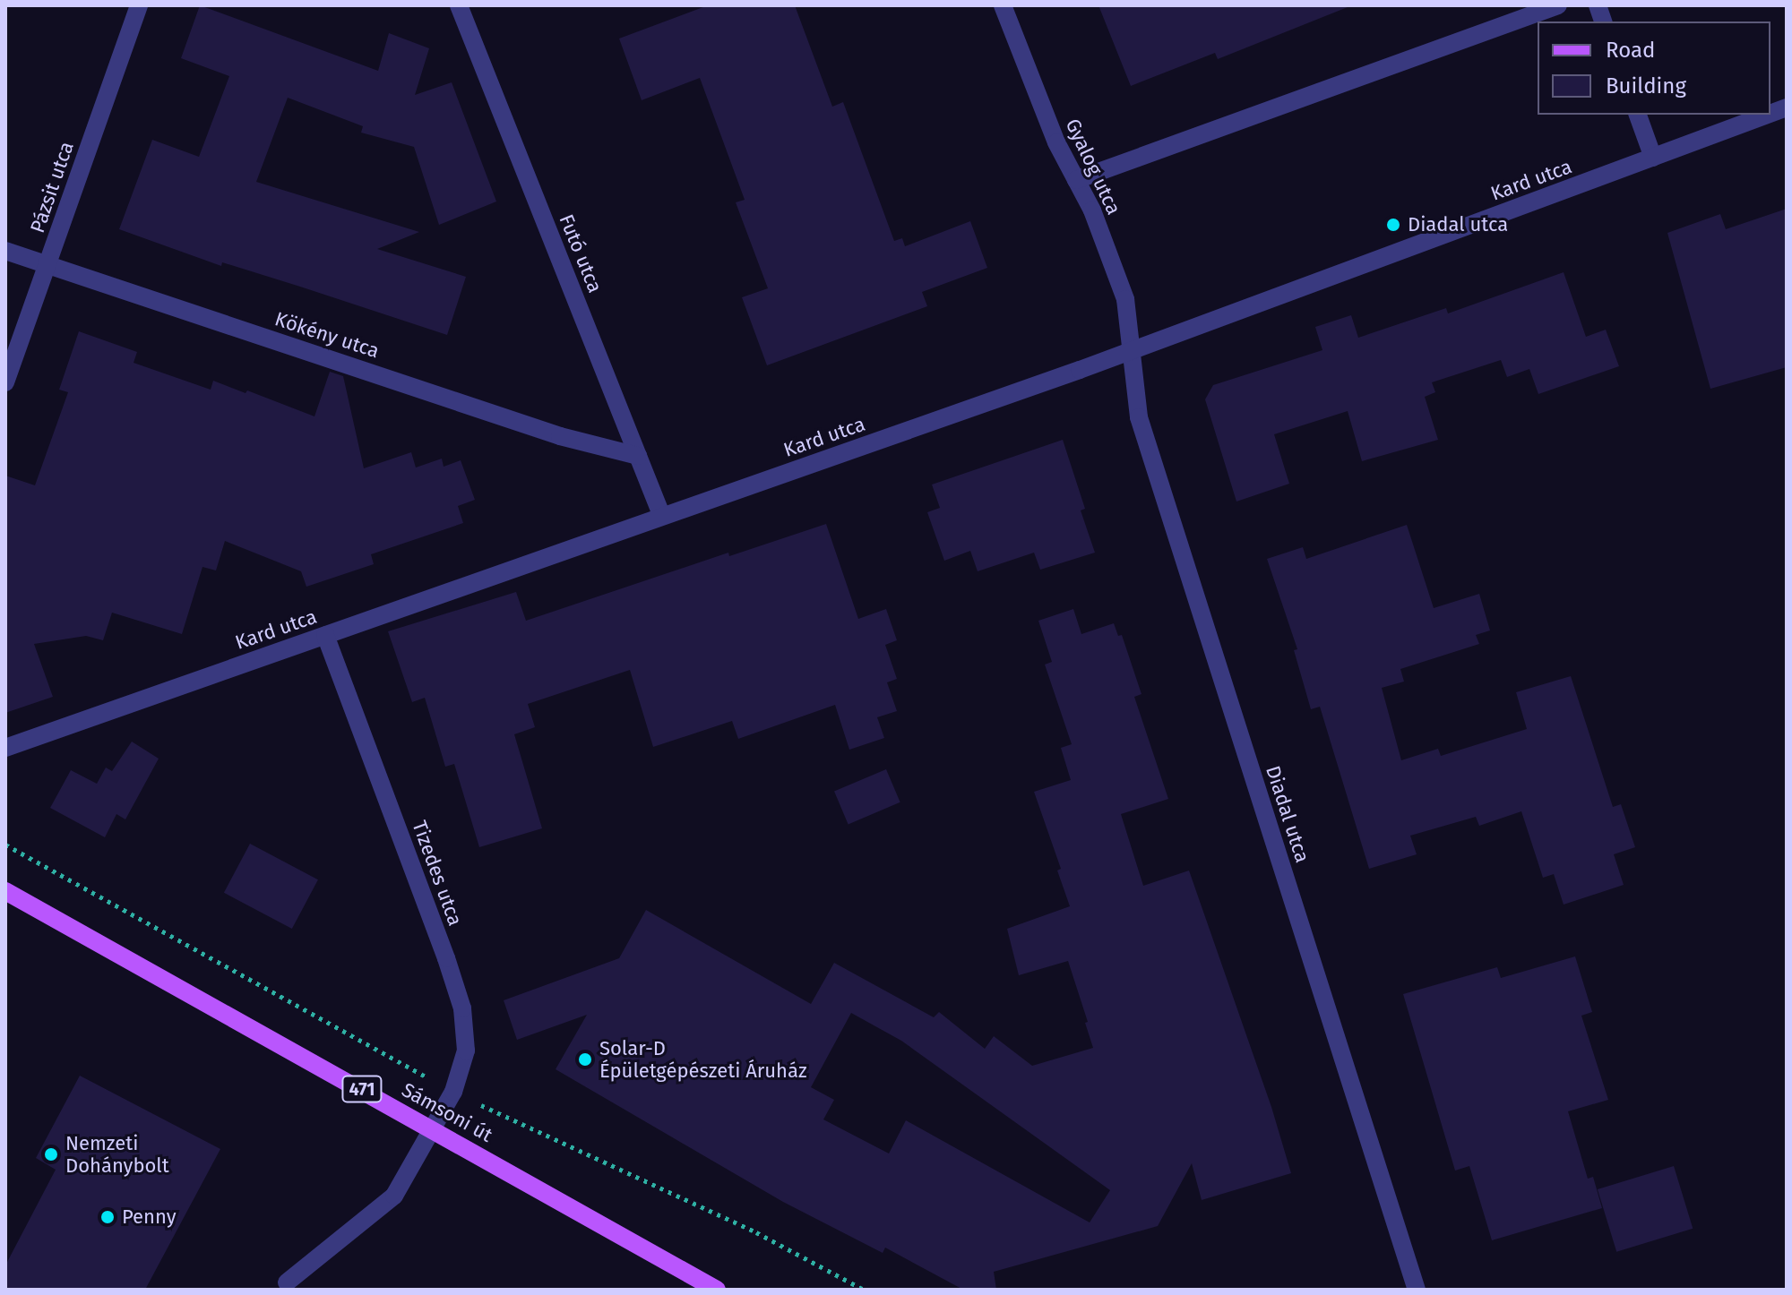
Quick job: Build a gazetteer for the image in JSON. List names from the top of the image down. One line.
{"streets":{"main road":["471","Sámsoni út"],"street":["Gyalog utca","Kard utca","Pázsit utca","Futó utca","Kökény utca","Diadal utca","Tizedes utca"]},"crossings":[["Gyalog utca","Kard utca"],["Gyalog utca","Diadal utca"],["Kard utca","Futó utca"],["Kard utca","Diadal utca"],["Kard utca","Tizedes utca"],["Pázsit utca","Kökény utca"],["Futó utca","Kökény utca"],["Tizedes utca","Sámsoni út"]],"places":["Diadal utca","Solar-D Épületgépészeti Áruház","Nemzeti Dohánybolt","Penny"],"legend":["Road","Building"]}
